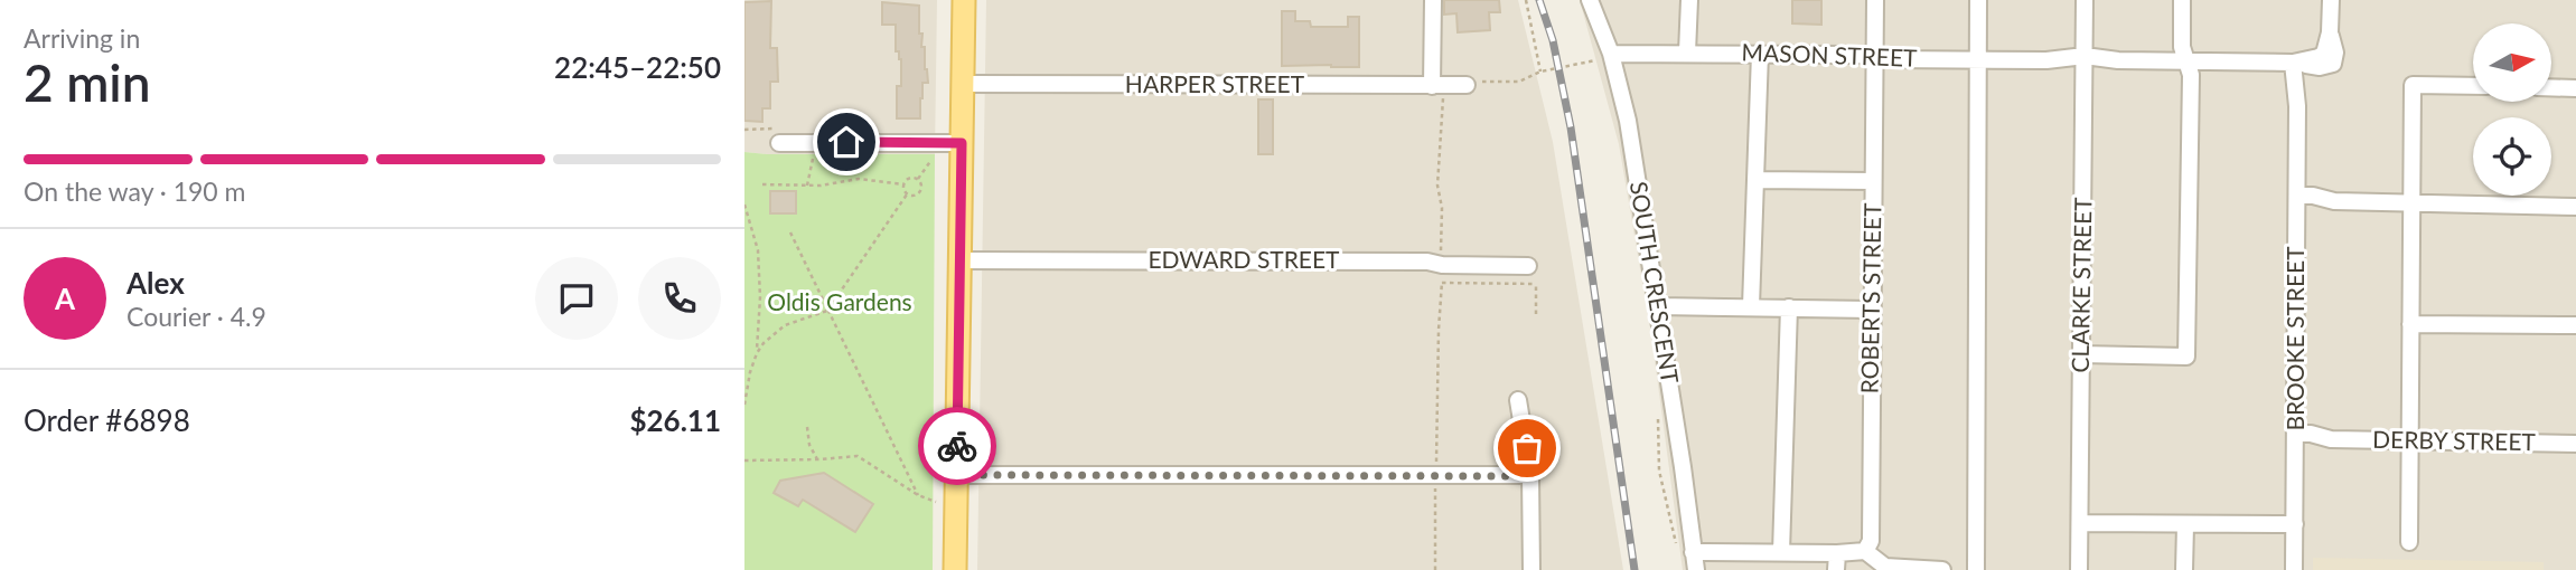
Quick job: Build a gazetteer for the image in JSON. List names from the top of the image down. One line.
{"streets":{"street":["MASON STREET","HARPER STREET","EDWARD STREET","SOUTH CRESCENT","CLARKE STREET","ROBERTS STREET","BROOKE STREET","DERBY STREET"]},"crossings":[["MASON STREET","SOUTH CRESCENT"],["MASON STREET","CLARKE STREET"],["MASON STREET","ROBERTS STREET"],["MASON STREET","BROOKE STREET"],["BROOKE STREET","DERBY STREET"]],"parks":["Oldis Gardens"],"north":"right","page":{"heading":["2 min","Arriving in","22:45–22:50"],"panel":["Alex","Courier · 4.9","Order #6898","$26.11"],"bar":"On the way · 190 m","round":"A"}}
